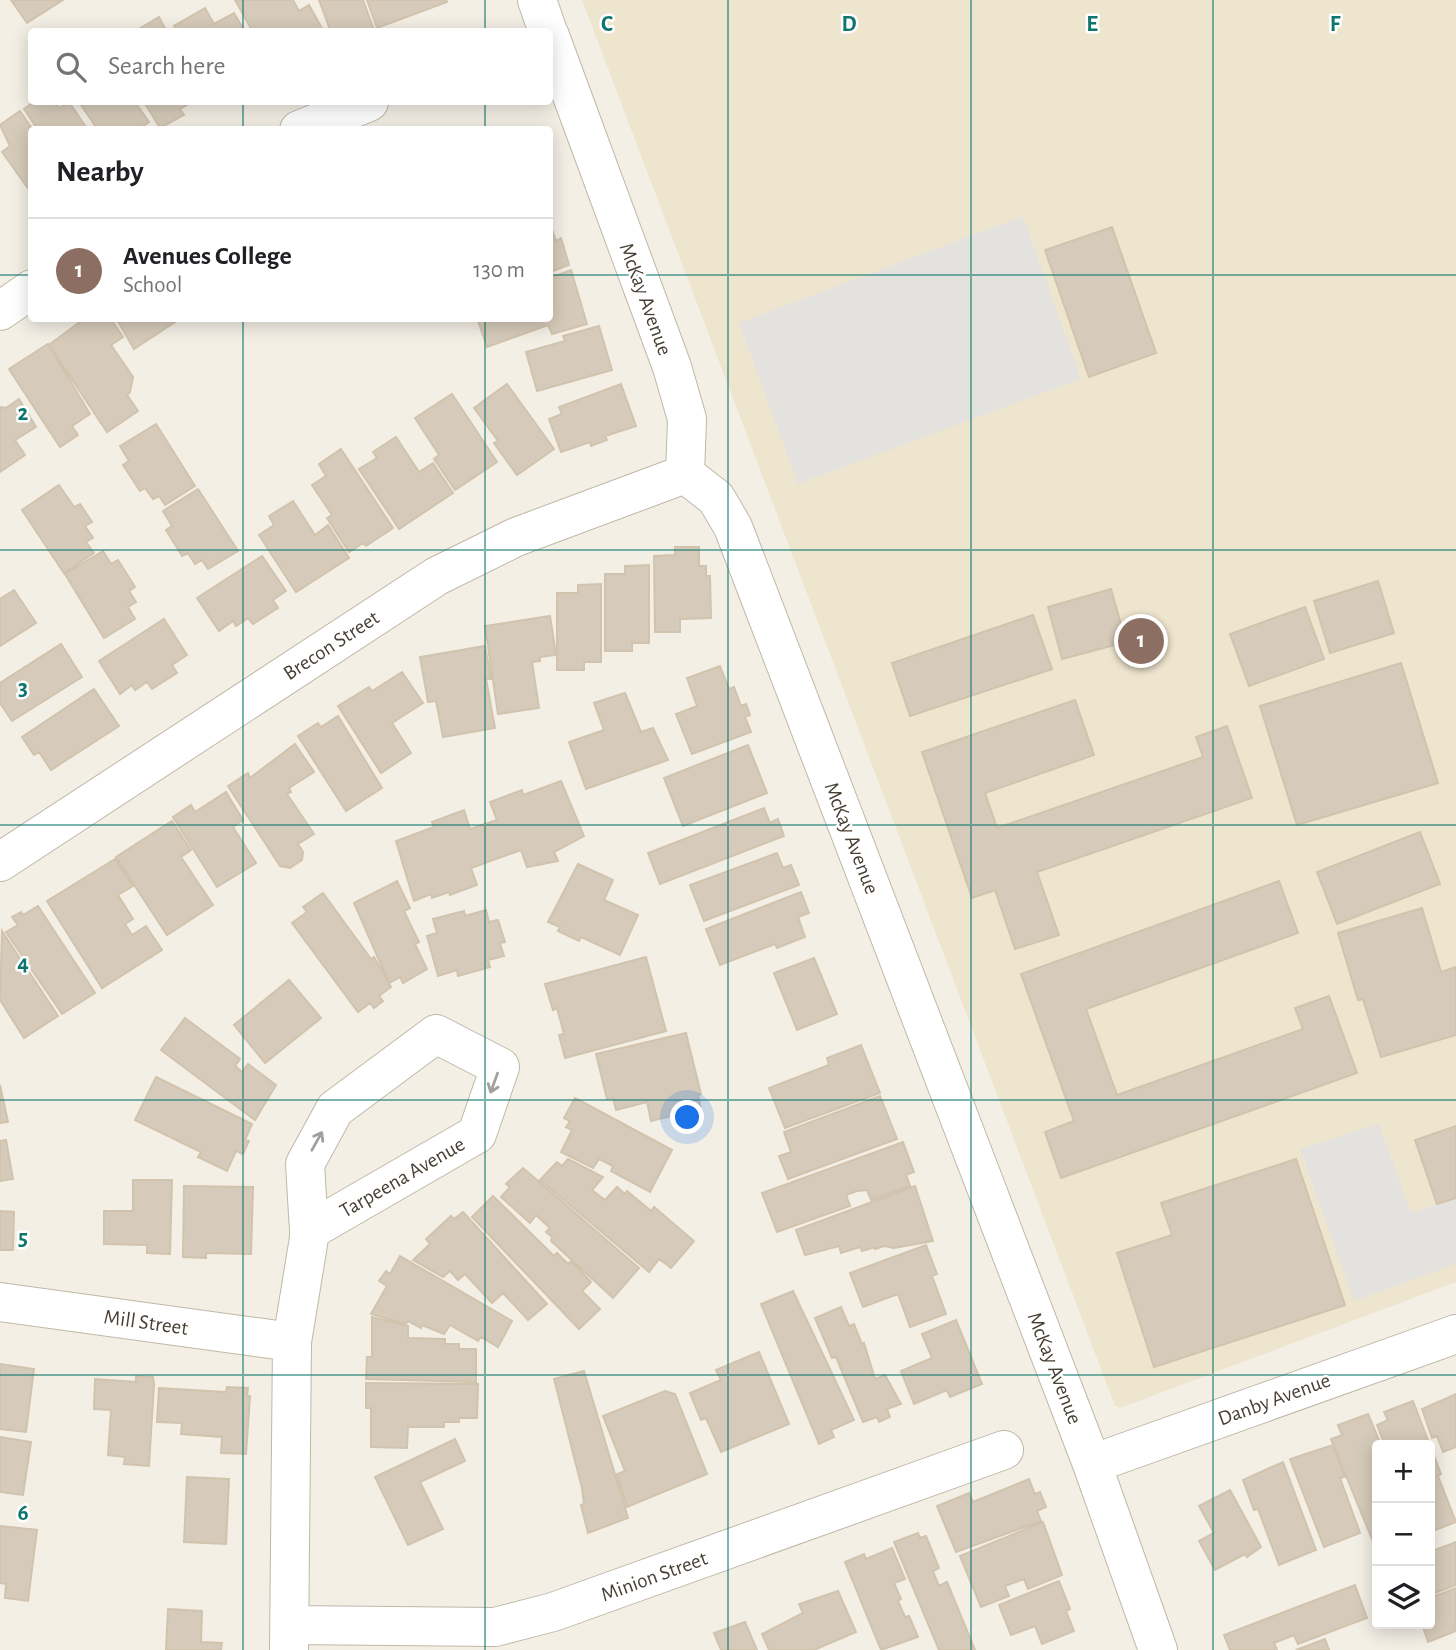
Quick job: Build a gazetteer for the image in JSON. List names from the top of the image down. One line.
{"streets":{"street":["McKay Avenue","Brecon Street","Tarpeena Avenue","Mill Street","Danby Avenue","Minion Street"]},"crossings":[["McKay Avenue","Brecon Street"],["McKay Avenue","Danby Avenue"],["Tarpeena Avenue","Mill Street"],["Tarpeena Avenue","Minion Street"]],"page":{"search":"Search here","heading":"Nearby","list":[{"mark":"1","name":"Avenues College","note":"School","value":"130 m"}],"pins":"1","map_buttons":["+","−"]},"grid":{"columns":["C","D","E","F"],"rows":["2","3","4","5","6"]}}
